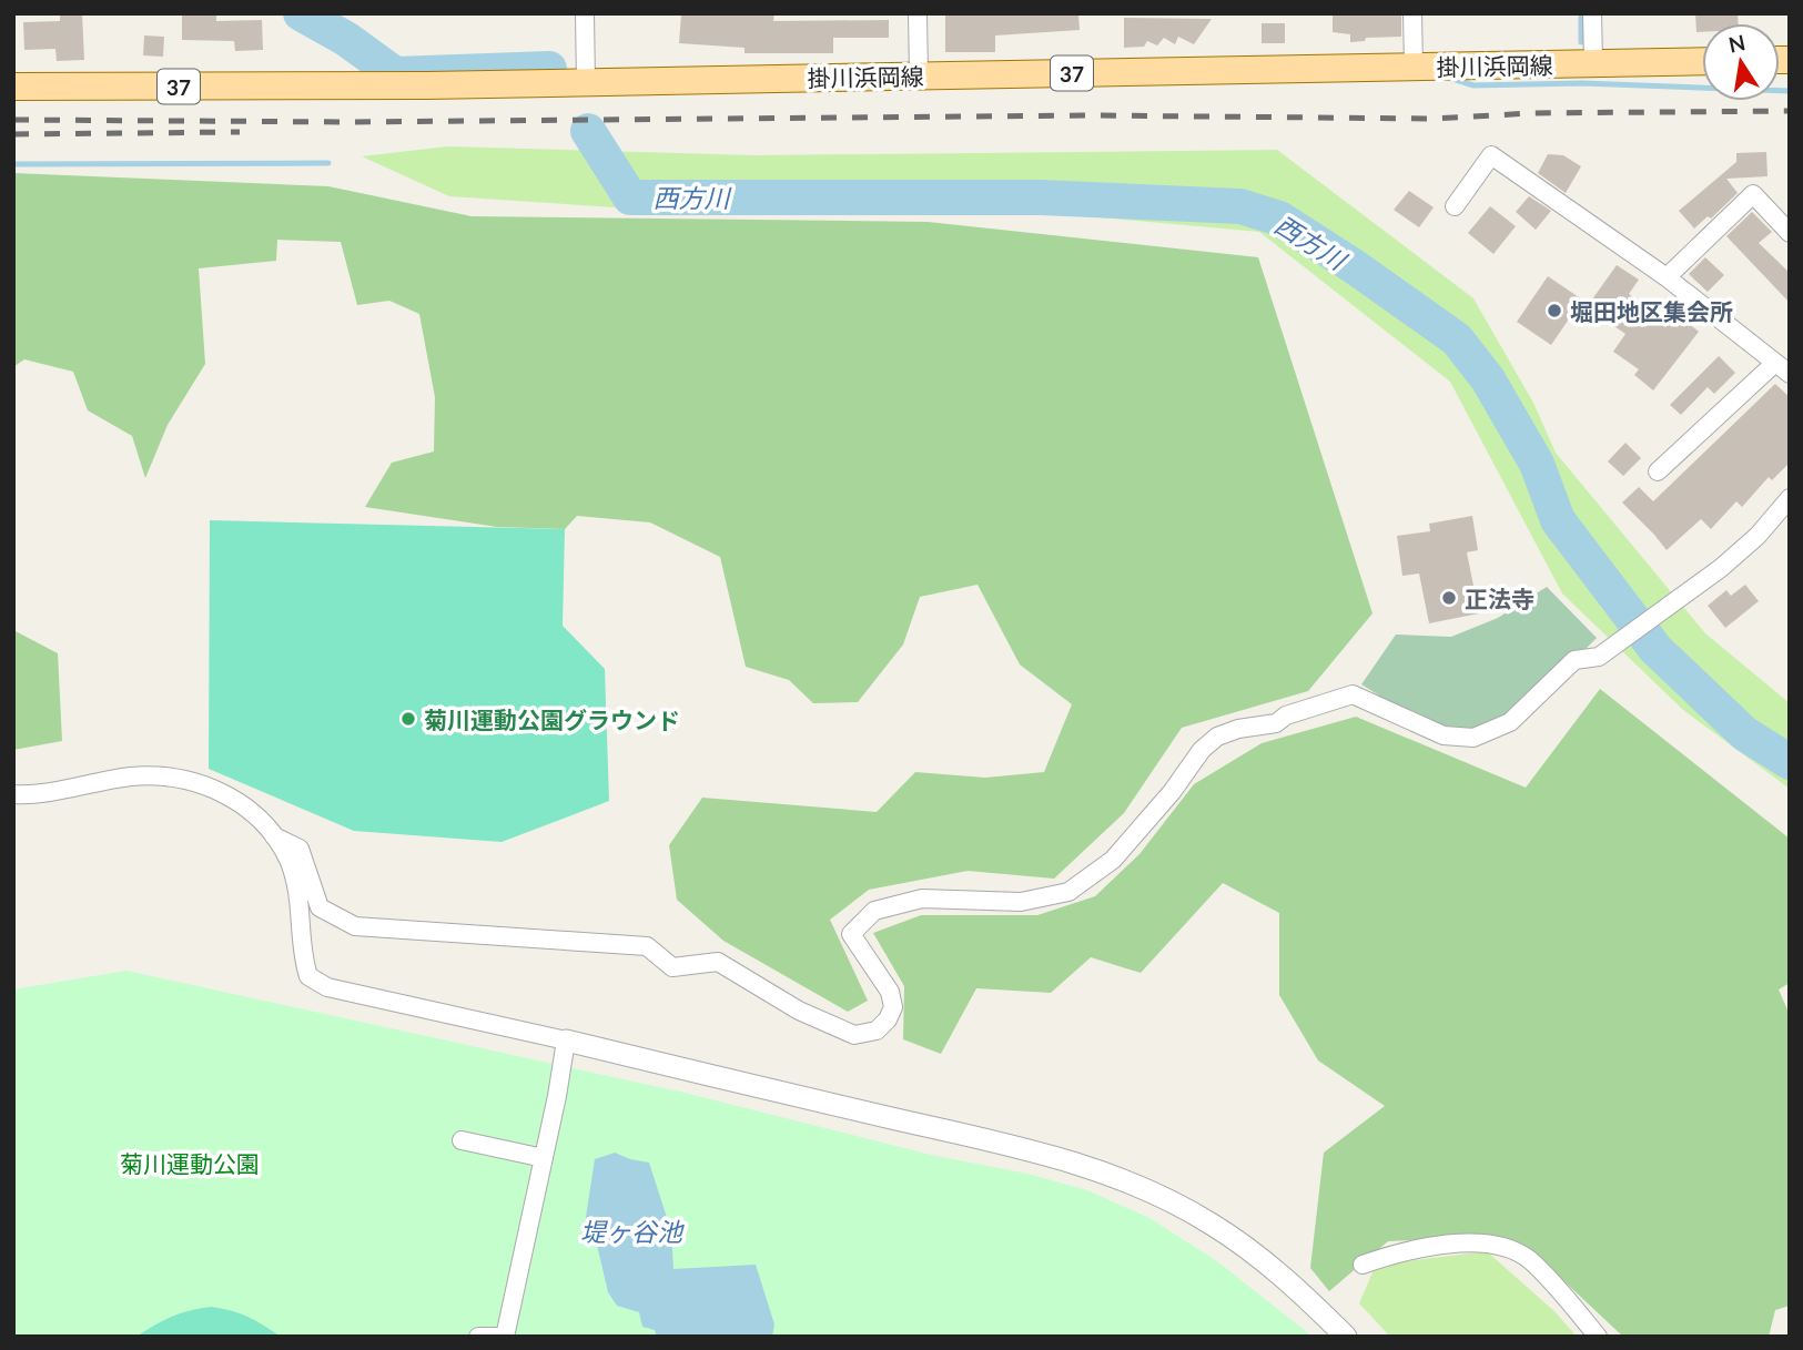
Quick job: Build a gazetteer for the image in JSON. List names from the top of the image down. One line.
{"streets":{"main road":["掛川浜岡線","37"]},"water":["西方川","堤ヶ谷池"],"parks":["菊川運動公園"],"places":["堀田地区集会所","正法寺","菊川運動公園グラウンド"],"north":"top"}
